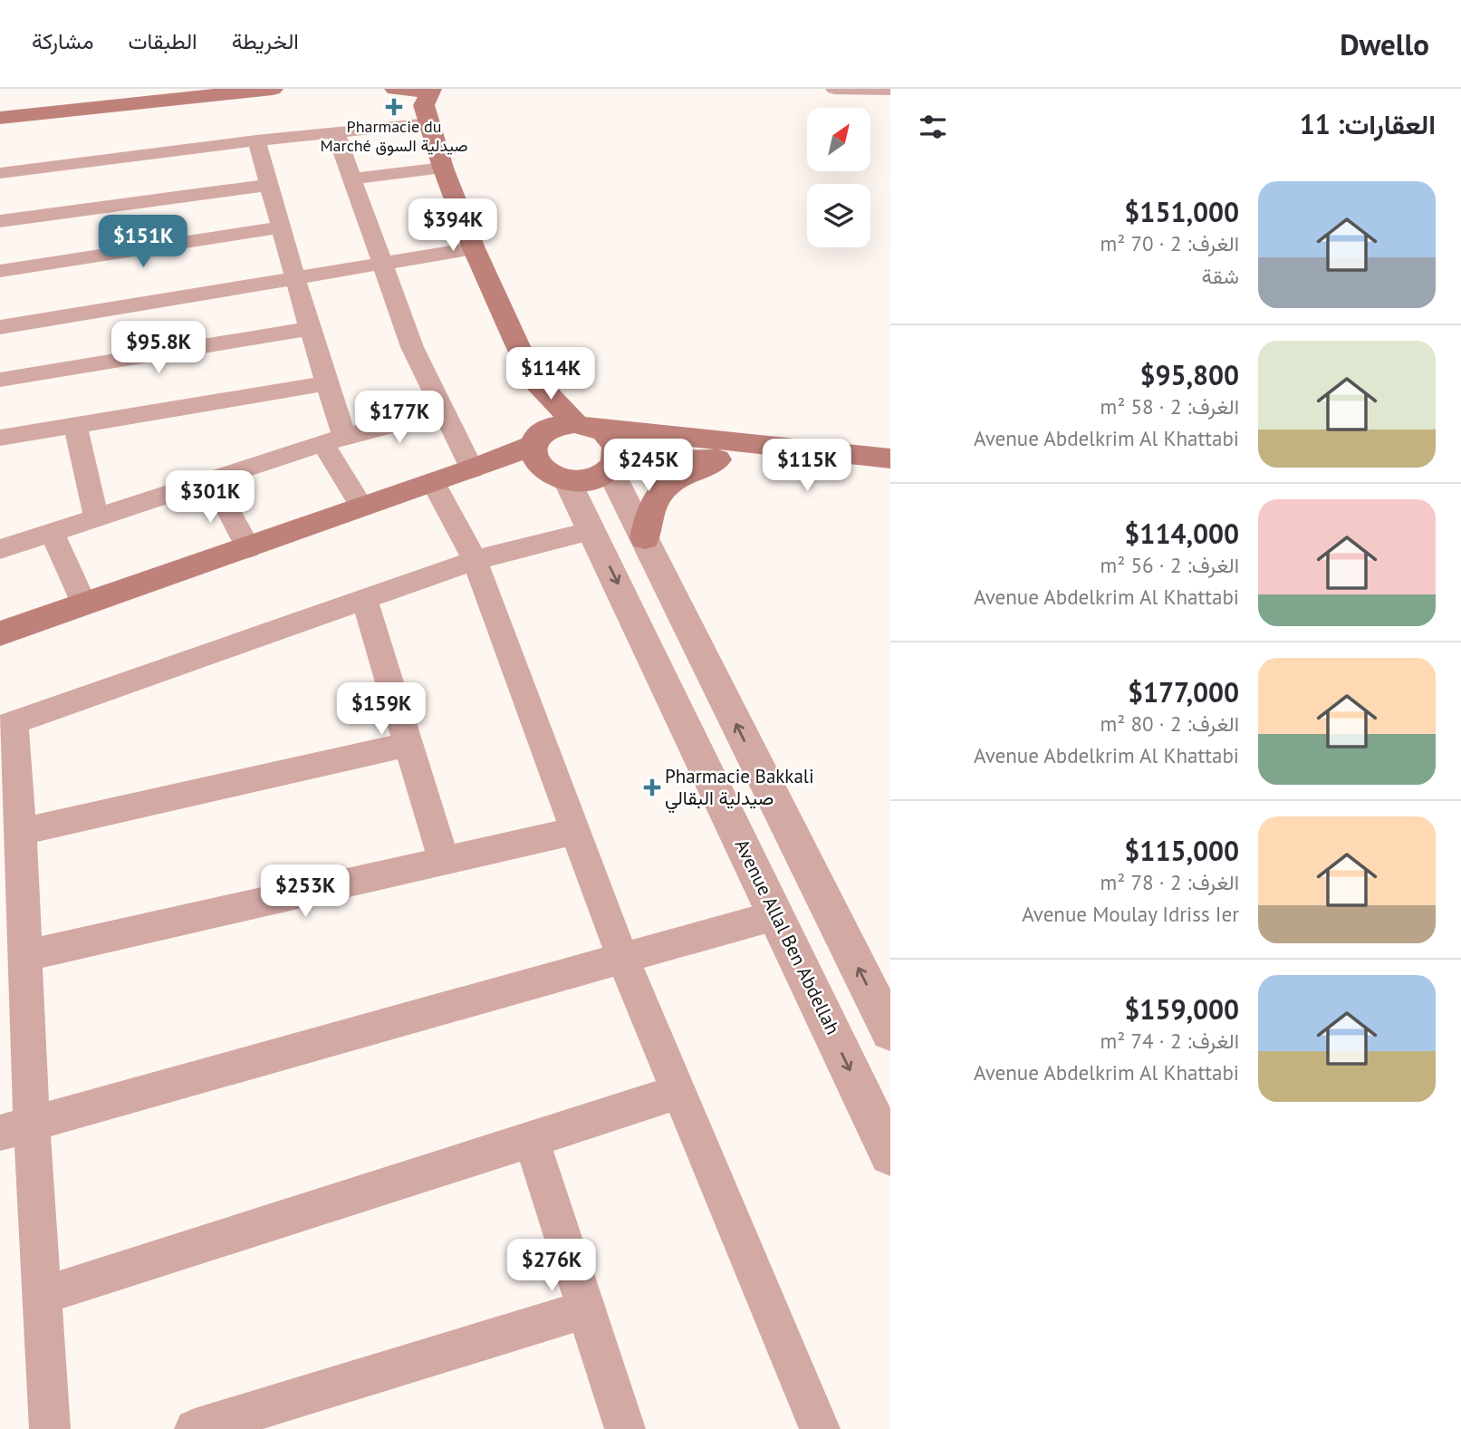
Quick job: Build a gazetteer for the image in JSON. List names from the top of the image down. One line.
{"streets":{"street":["Avenue Allal Ben Abdellah"]},"places":{"health":["Pharmacie du Marché صيدلية السوق","Pharmacie Bakkali صيدلية البقالي"]},"north":"top right","page":{"header":"Dwello","nav":["الخريطة","الطبقات","مشاركة"],"heading":"العقارات: 11","list":[{"name":"$151,000","note":"الغرف: 2 · 70 m² · شقة"},{"name":"$95,800","note":"الغرف: 2 · 58 m² · Avenue Abdelkrim Al Khattabi"},{"name":"$114,000","note":"الغرف: 2 · 56 m² · Avenue Abdelkrim Al Khattabi"},{"name":"$177,000","note":"الغرف: 2 · 80 m² · Avenue Abdelkrim Al Khattabi"},{"name":"$115,000","note":"الغرف: 2 · 78 m² · Avenue Moulay Idriss Ier"},{"name":"$159,000","note":"الغرف: 2 · 74 m² · Avenue Abdelkrim Al Khattabi"}],"price":["$394K","$151K","$95.8K","$114K","$177K","$245K","$115K","$301K","$159K","$253K","$276K"]}}
